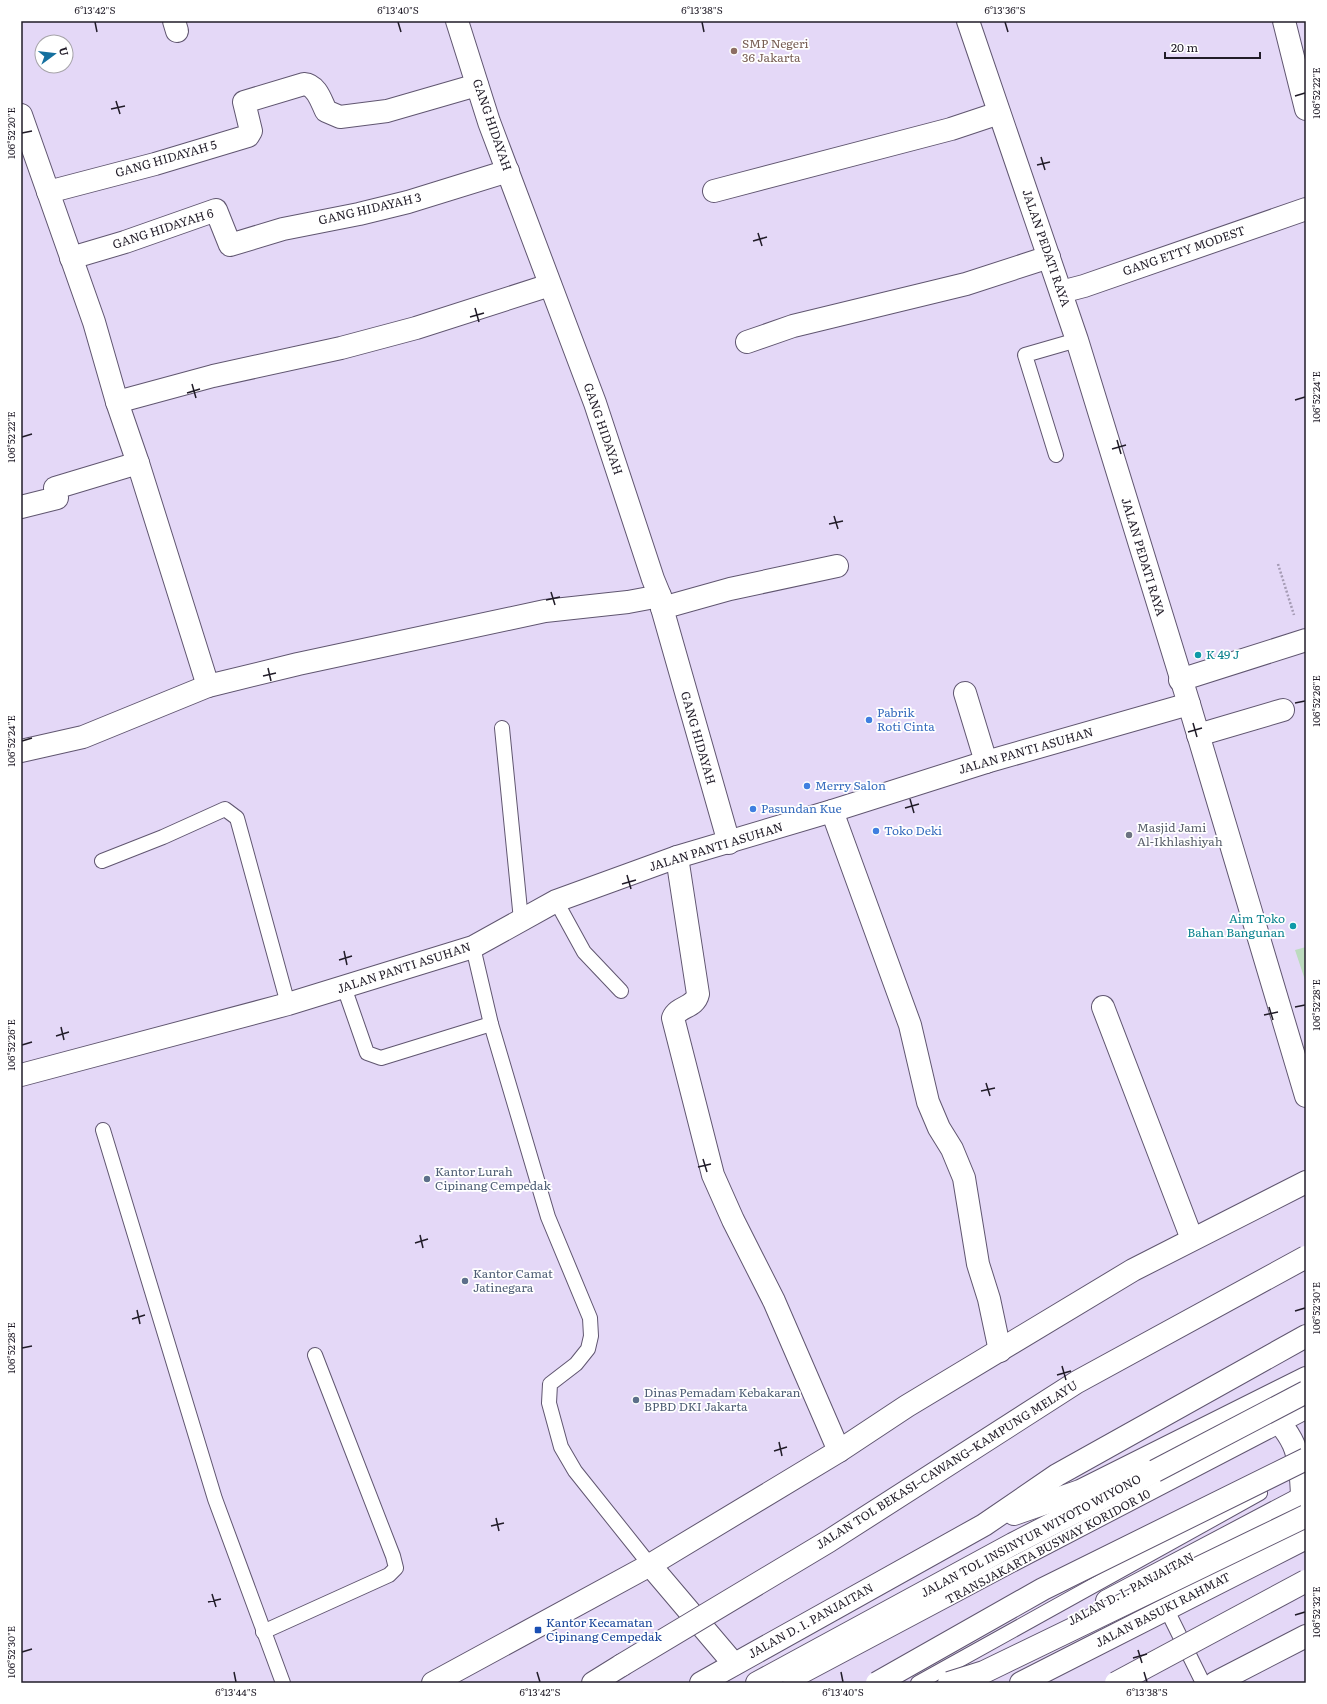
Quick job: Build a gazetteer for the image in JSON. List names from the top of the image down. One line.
{"streets":{"main road":["GANG HIDAYAH","GANG HIDAYAH 5","GANG HIDAYAH 3","GANG HIDAYAH 6","JALAN PEDATI RAYA","GANG ETTY MODEST","JALAN PANTI ASUHAN","JALAN TOL BEKASI–CAWANG–KAMPUNG MELAYU","JALAN TOL INSINYUR WIYOTO WIYONO","JALAN D. I. PANJAITAN","JALAN BASUKI RAHMAT"],"lane":["TRANSJAKARTA BUSWAY KORIDOR 10"]},"crossings":[["GANG HIDAYAH","GANG HIDAYAH 5"],["GANG HIDAYAH","GANG HIDAYAH 3"],["GANG HIDAYAH","JALAN PANTI ASUHAN"],["GANG HIDAYAH 3","GANG HIDAYAH 6"],["JALAN PEDATI RAYA","GANG ETTY MODEST"],["JALAN PEDATI RAYA","JALAN PANTI ASUHAN"]],"places":{"other":["SMP Negeri 36 Jakarta","K 49 J","Pabrik Roti Cinta","Merry Salon","Pasundan Kue","Toko Deki","Masjid Jami Al-Ikhlashiyah","Aim Toko Bahan Bangunan","Kantor Lurah Cipinang Cempedak","Kantor Camat Jatinegara","Dinas Pemadam Kebakaran BPBD DKI Jakarta"],"transit":["Kantor Kecamatan Cipinang Cempedak"]},"scale_bar":"20 m","north":"right","coordinates":["6°13'42\"S","6°13'40\"S","6°13'38\"S","6°13'36\"S","106°52'22\"E","106°52'20\"E","106°52'24\"E","106°52'26\"E","106°52'28\"E","106°52'30\"E","106°52'32\"E","6°13'44\"S"]}
